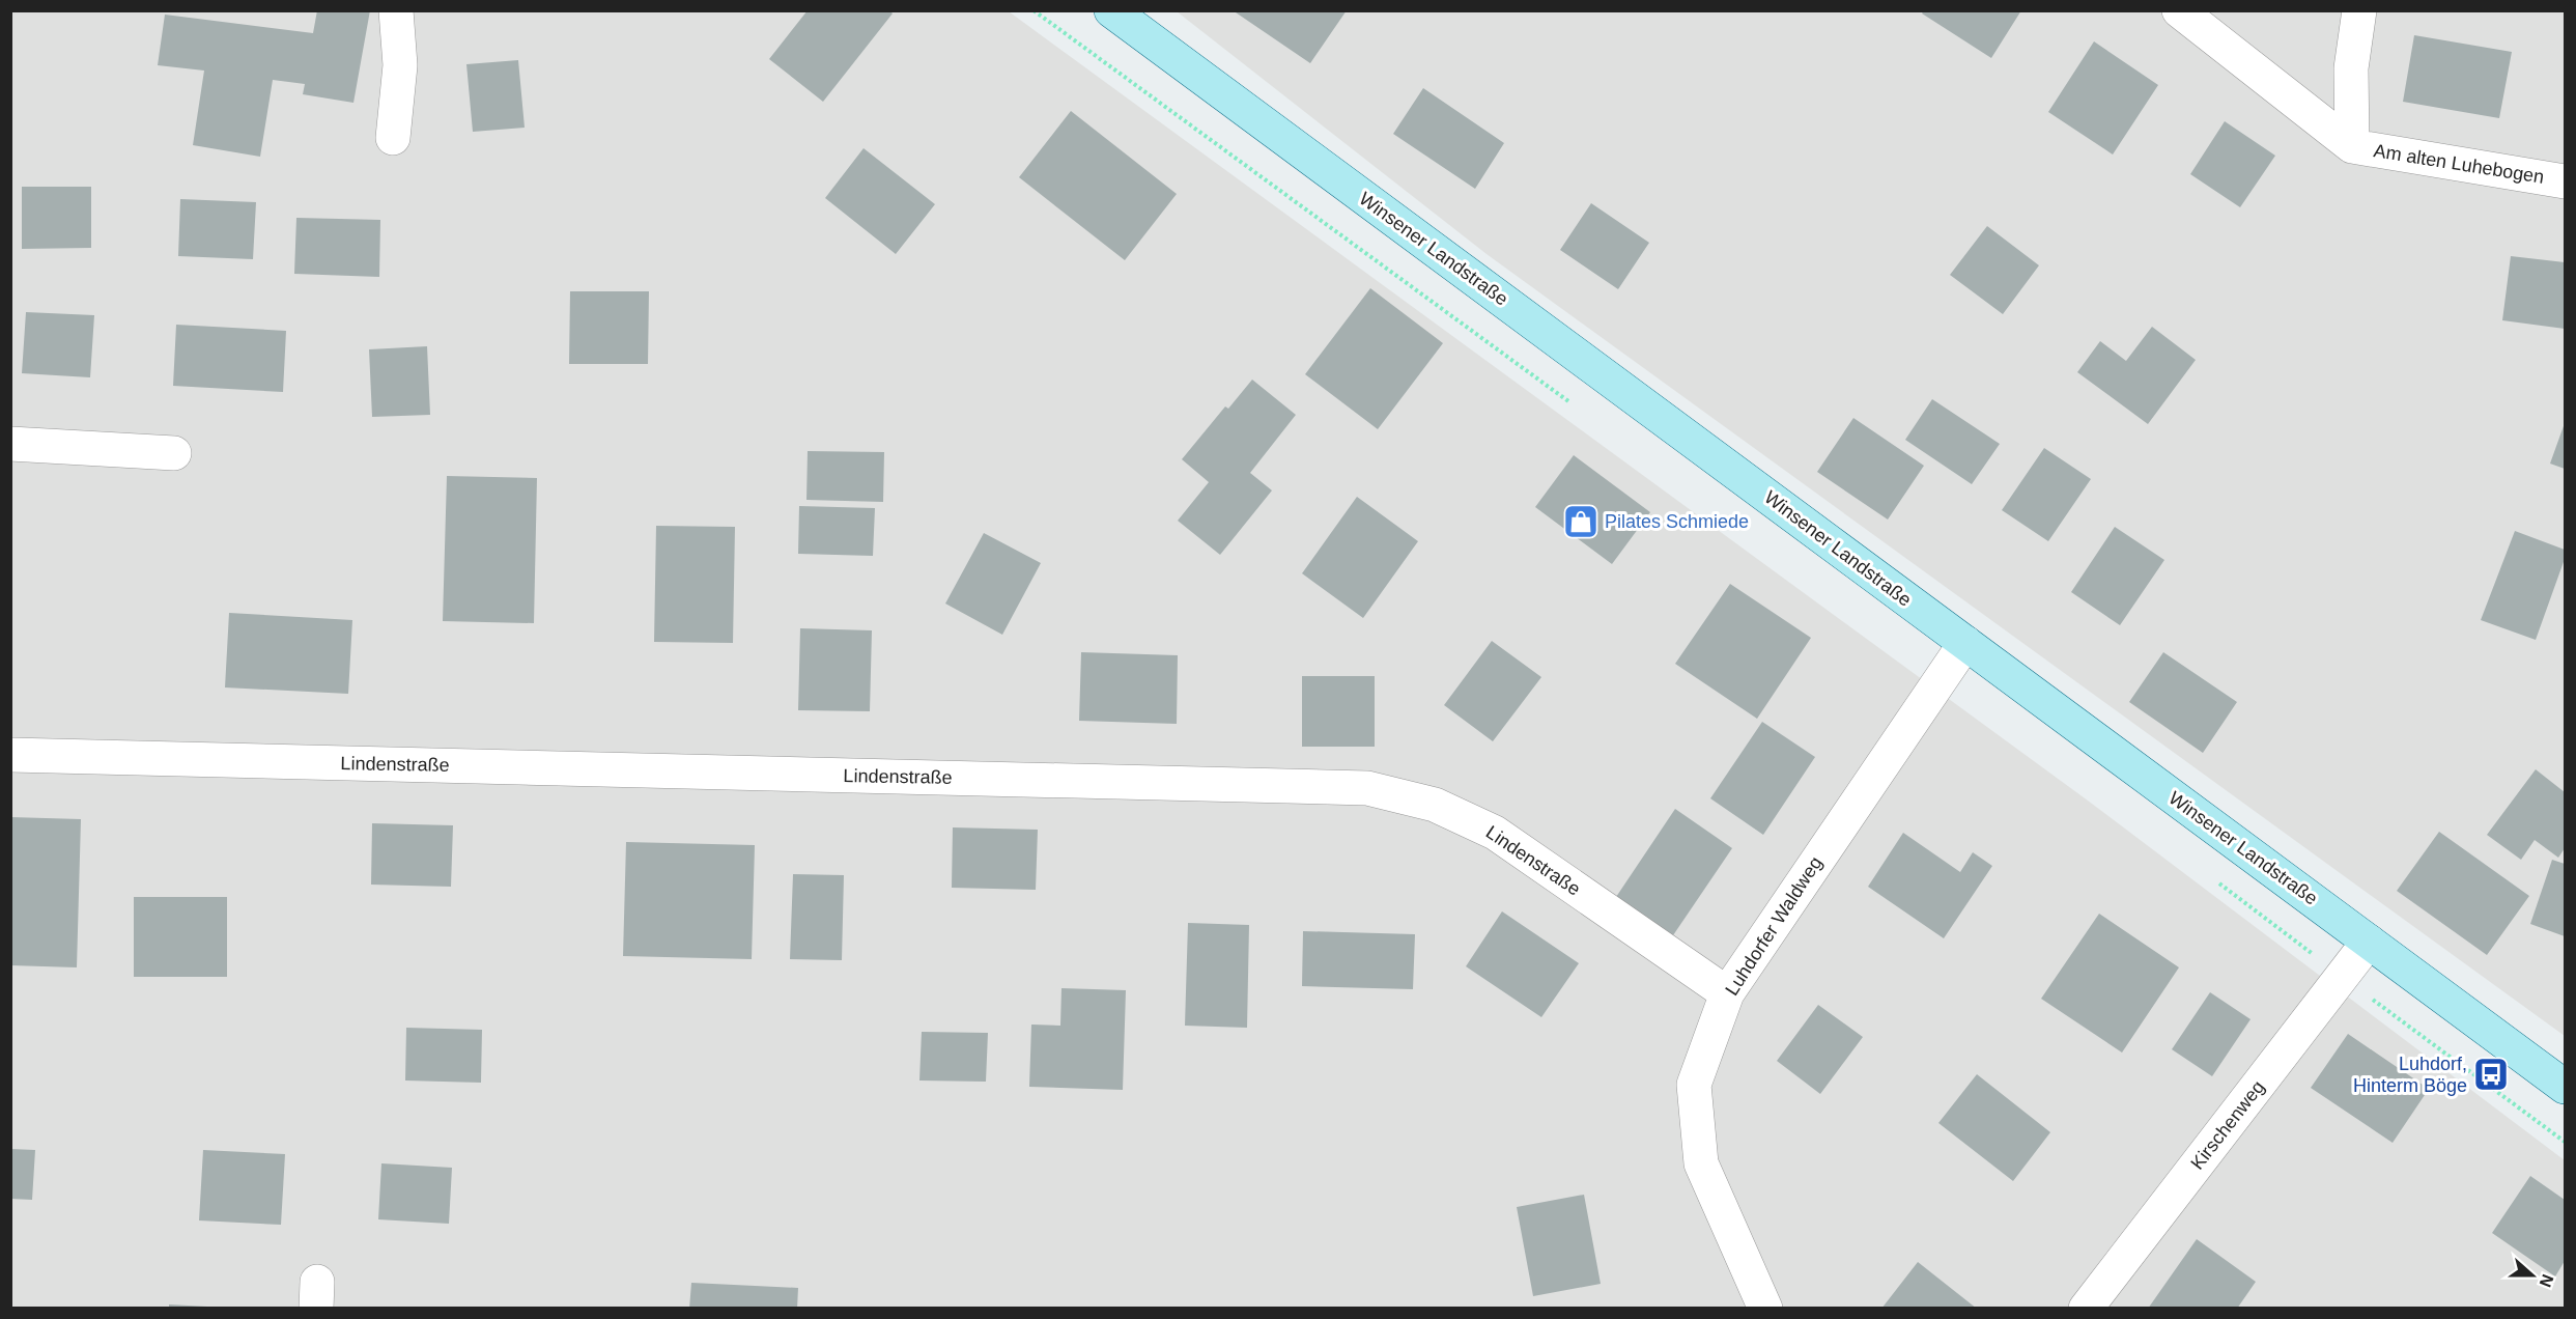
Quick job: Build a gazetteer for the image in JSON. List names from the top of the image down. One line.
{"streets":{"main road":["Winsener Landstraße"],"street":["Am alten Luhebogen","Lindenstraße","Luhdorfer Waldweg","Kirschenweg"]},"crossings":[["Winsener Landstraße","Luhdorfer Waldweg"],["Winsener Landstraße","Kirschenweg"],["Lindenstraße","Luhdorfer Waldweg"]],"places":{"shop":["Pilates Schmiede"],"bus stop":["Luhdorf, Hinterm Böge"]},"north":"right"}
